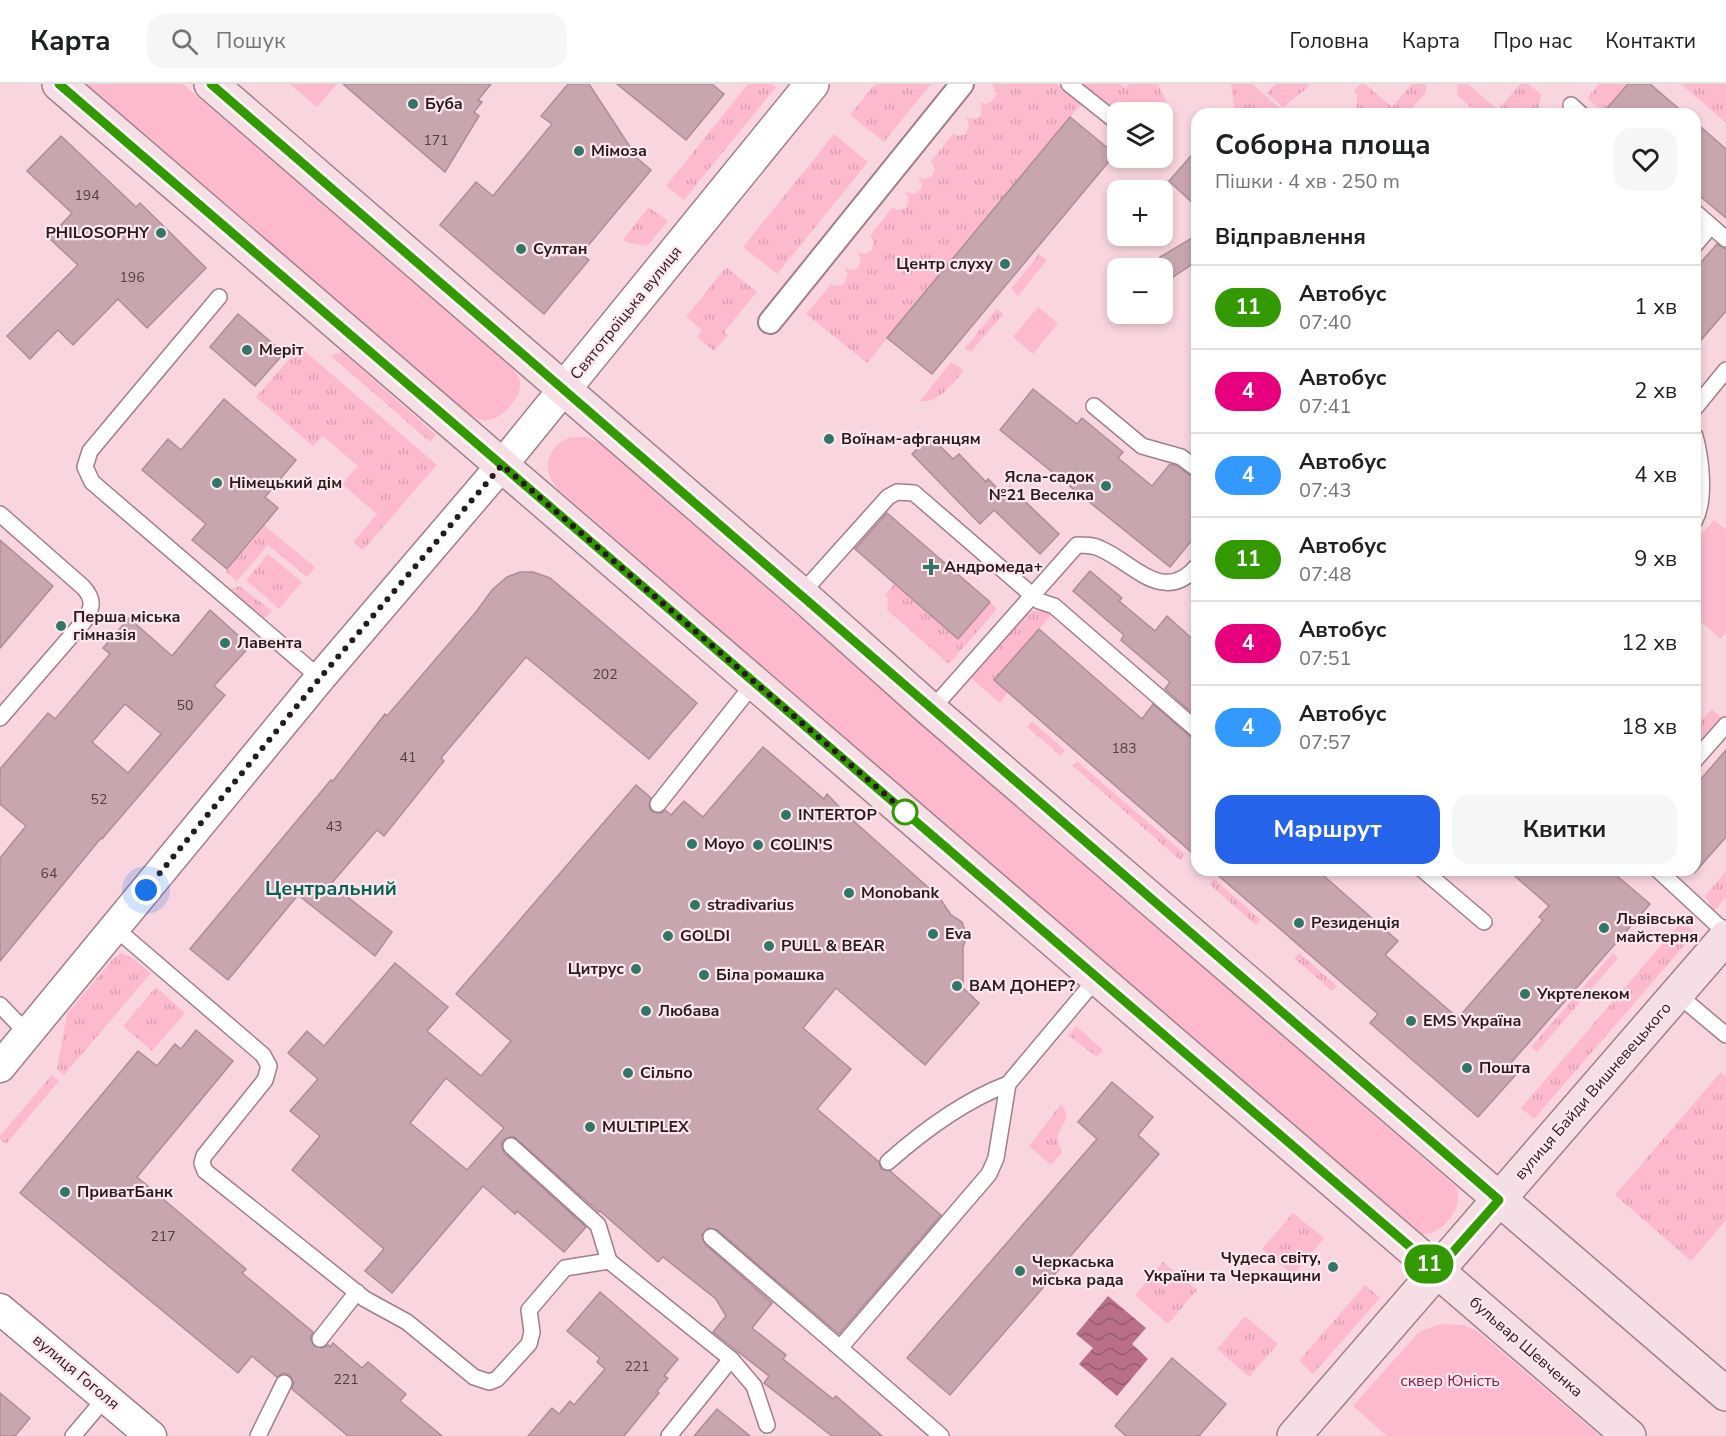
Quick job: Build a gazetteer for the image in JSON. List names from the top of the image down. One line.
{"streets":{"main road":["вулиця Байди Вишневецького","бульвар Шевченка"],"street":["Святотроїцька вулиця","вулиця Гоголя"]},"crossings":[["Святотроїцька вулиця","бульвар Шевченка"],["вулиця Байди Вишневецького","бульвар Шевченка"]],"districts":["Центральний"],"parks":["сквер Юність"],"places":{"other":["Буба","Мімоза","PHILOSOPHY","Султан","Центр слуху","Меріт","Воїнам-афганцям","Німецький дім","Ясла-садок №21 Веселка","Перша міська гімназія","Лавента","INTERTOP","Moyo","COLIN'S","Monobank","stradivarius","Резиденція","Львівська майстерня","Eva","GOLDI","PULL & BEAR","Цитрус","Біла ромашка","ВАМ ДОНЕР?","Укртелеком","Любава","EMS Україна","Пошта","Сільпо","MULTIPLEX","ПриватБанк","Чудеса світу, України та Черкащини","Черкаська міська рада"],"health":["Андромеда+"]},"lines":["bus line 11"],"house_numbers":["171","194","196","202","50","183","41","52","43","64","217","221","221"],"page":{"header":"Карта","search":"Пошук","nav":["Головна","Карта","Про нас","Контакти"],"on_map":"11","map_buttons":["+","−"],"heading":[["Соборна площа","Пішки · 4 хв · 250 m"],"Відправлення"],"list":[{"mark":"11","name":"Автобус","note":"07:40","value":"1 хв"},{"mark":"4","name":"Автобус","note":"07:41","value":"2 хв"},{"mark":"4","name":"Автобус","note":"07:43","value":"4 хв"},{"mark":"11","name":"Автобус","note":"07:48","value":"9 хв"},{"mark":"4","name":"Автобус","note":"07:51","value":"12 хв"},{"mark":"4","name":"Автобус","note":"07:57","value":"18 хв"}],"buttons":["Маршрут","Квитки"]}}
